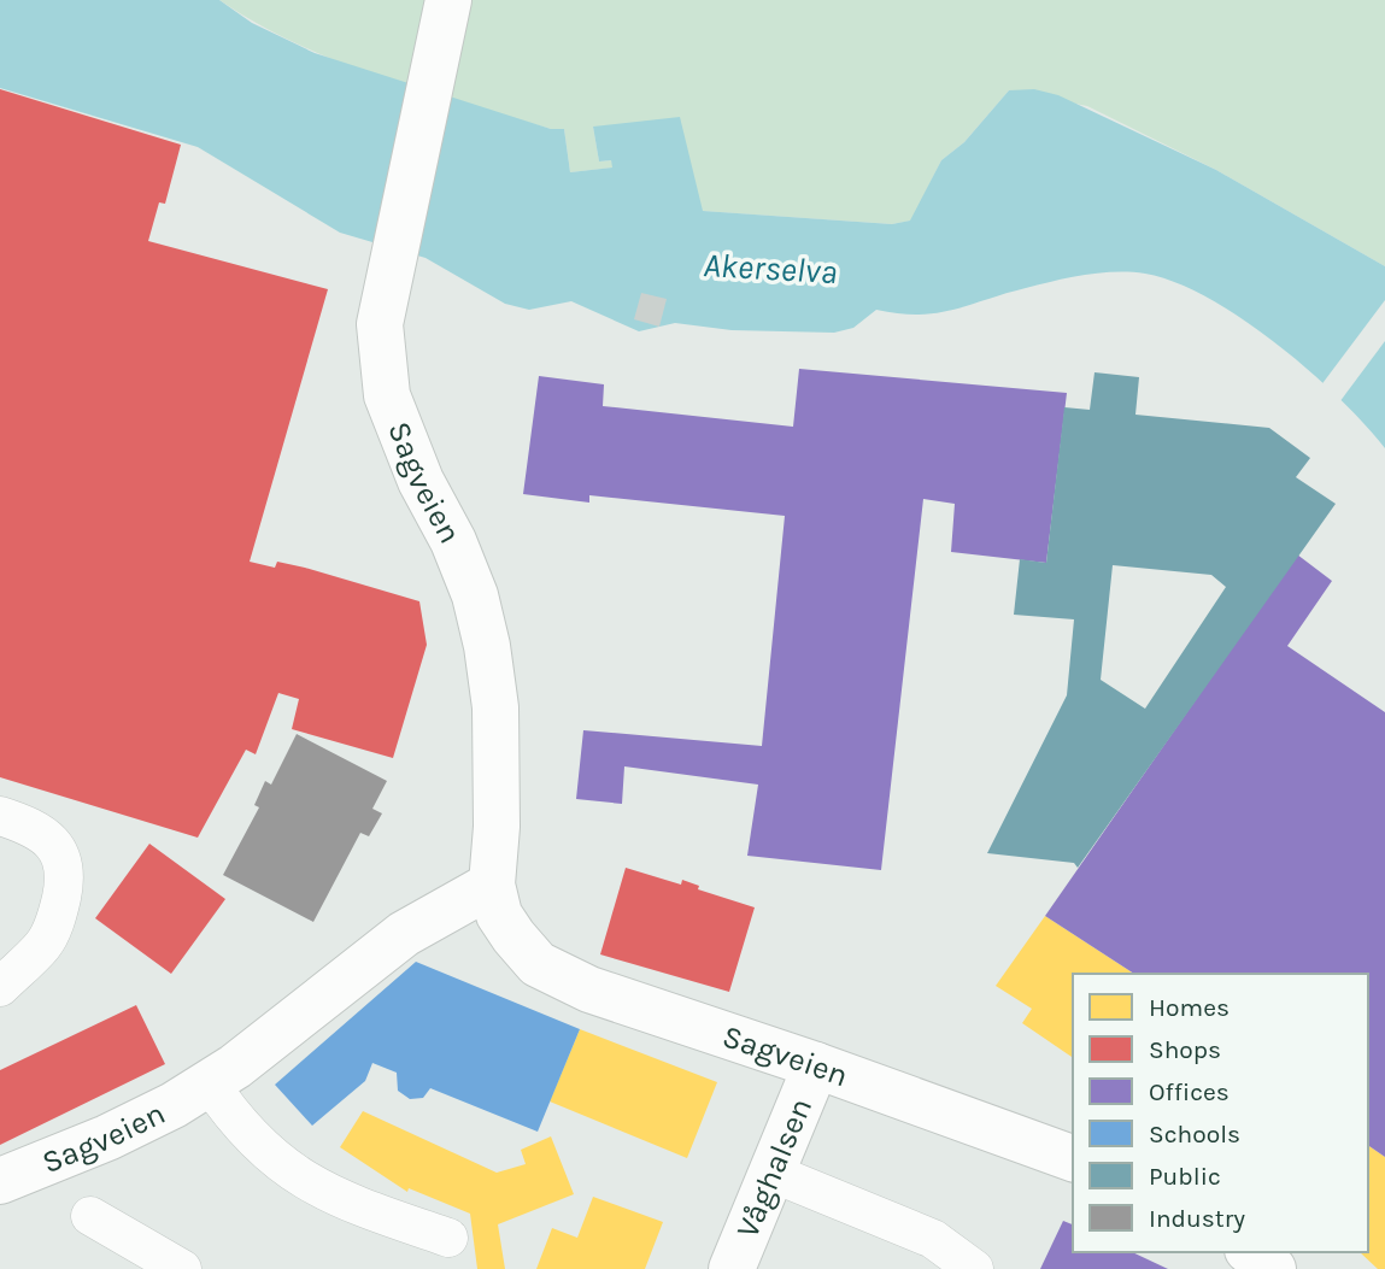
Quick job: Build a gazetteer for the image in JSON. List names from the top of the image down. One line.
{"streets":{"street":["Sagveien","Våghalsen"]},"crossings":[["Sagveien","Våghalsen"]],"water":["Akerselva"],"legend":["Homes","Shops","Offices","Schools","Public","Industry"]}
